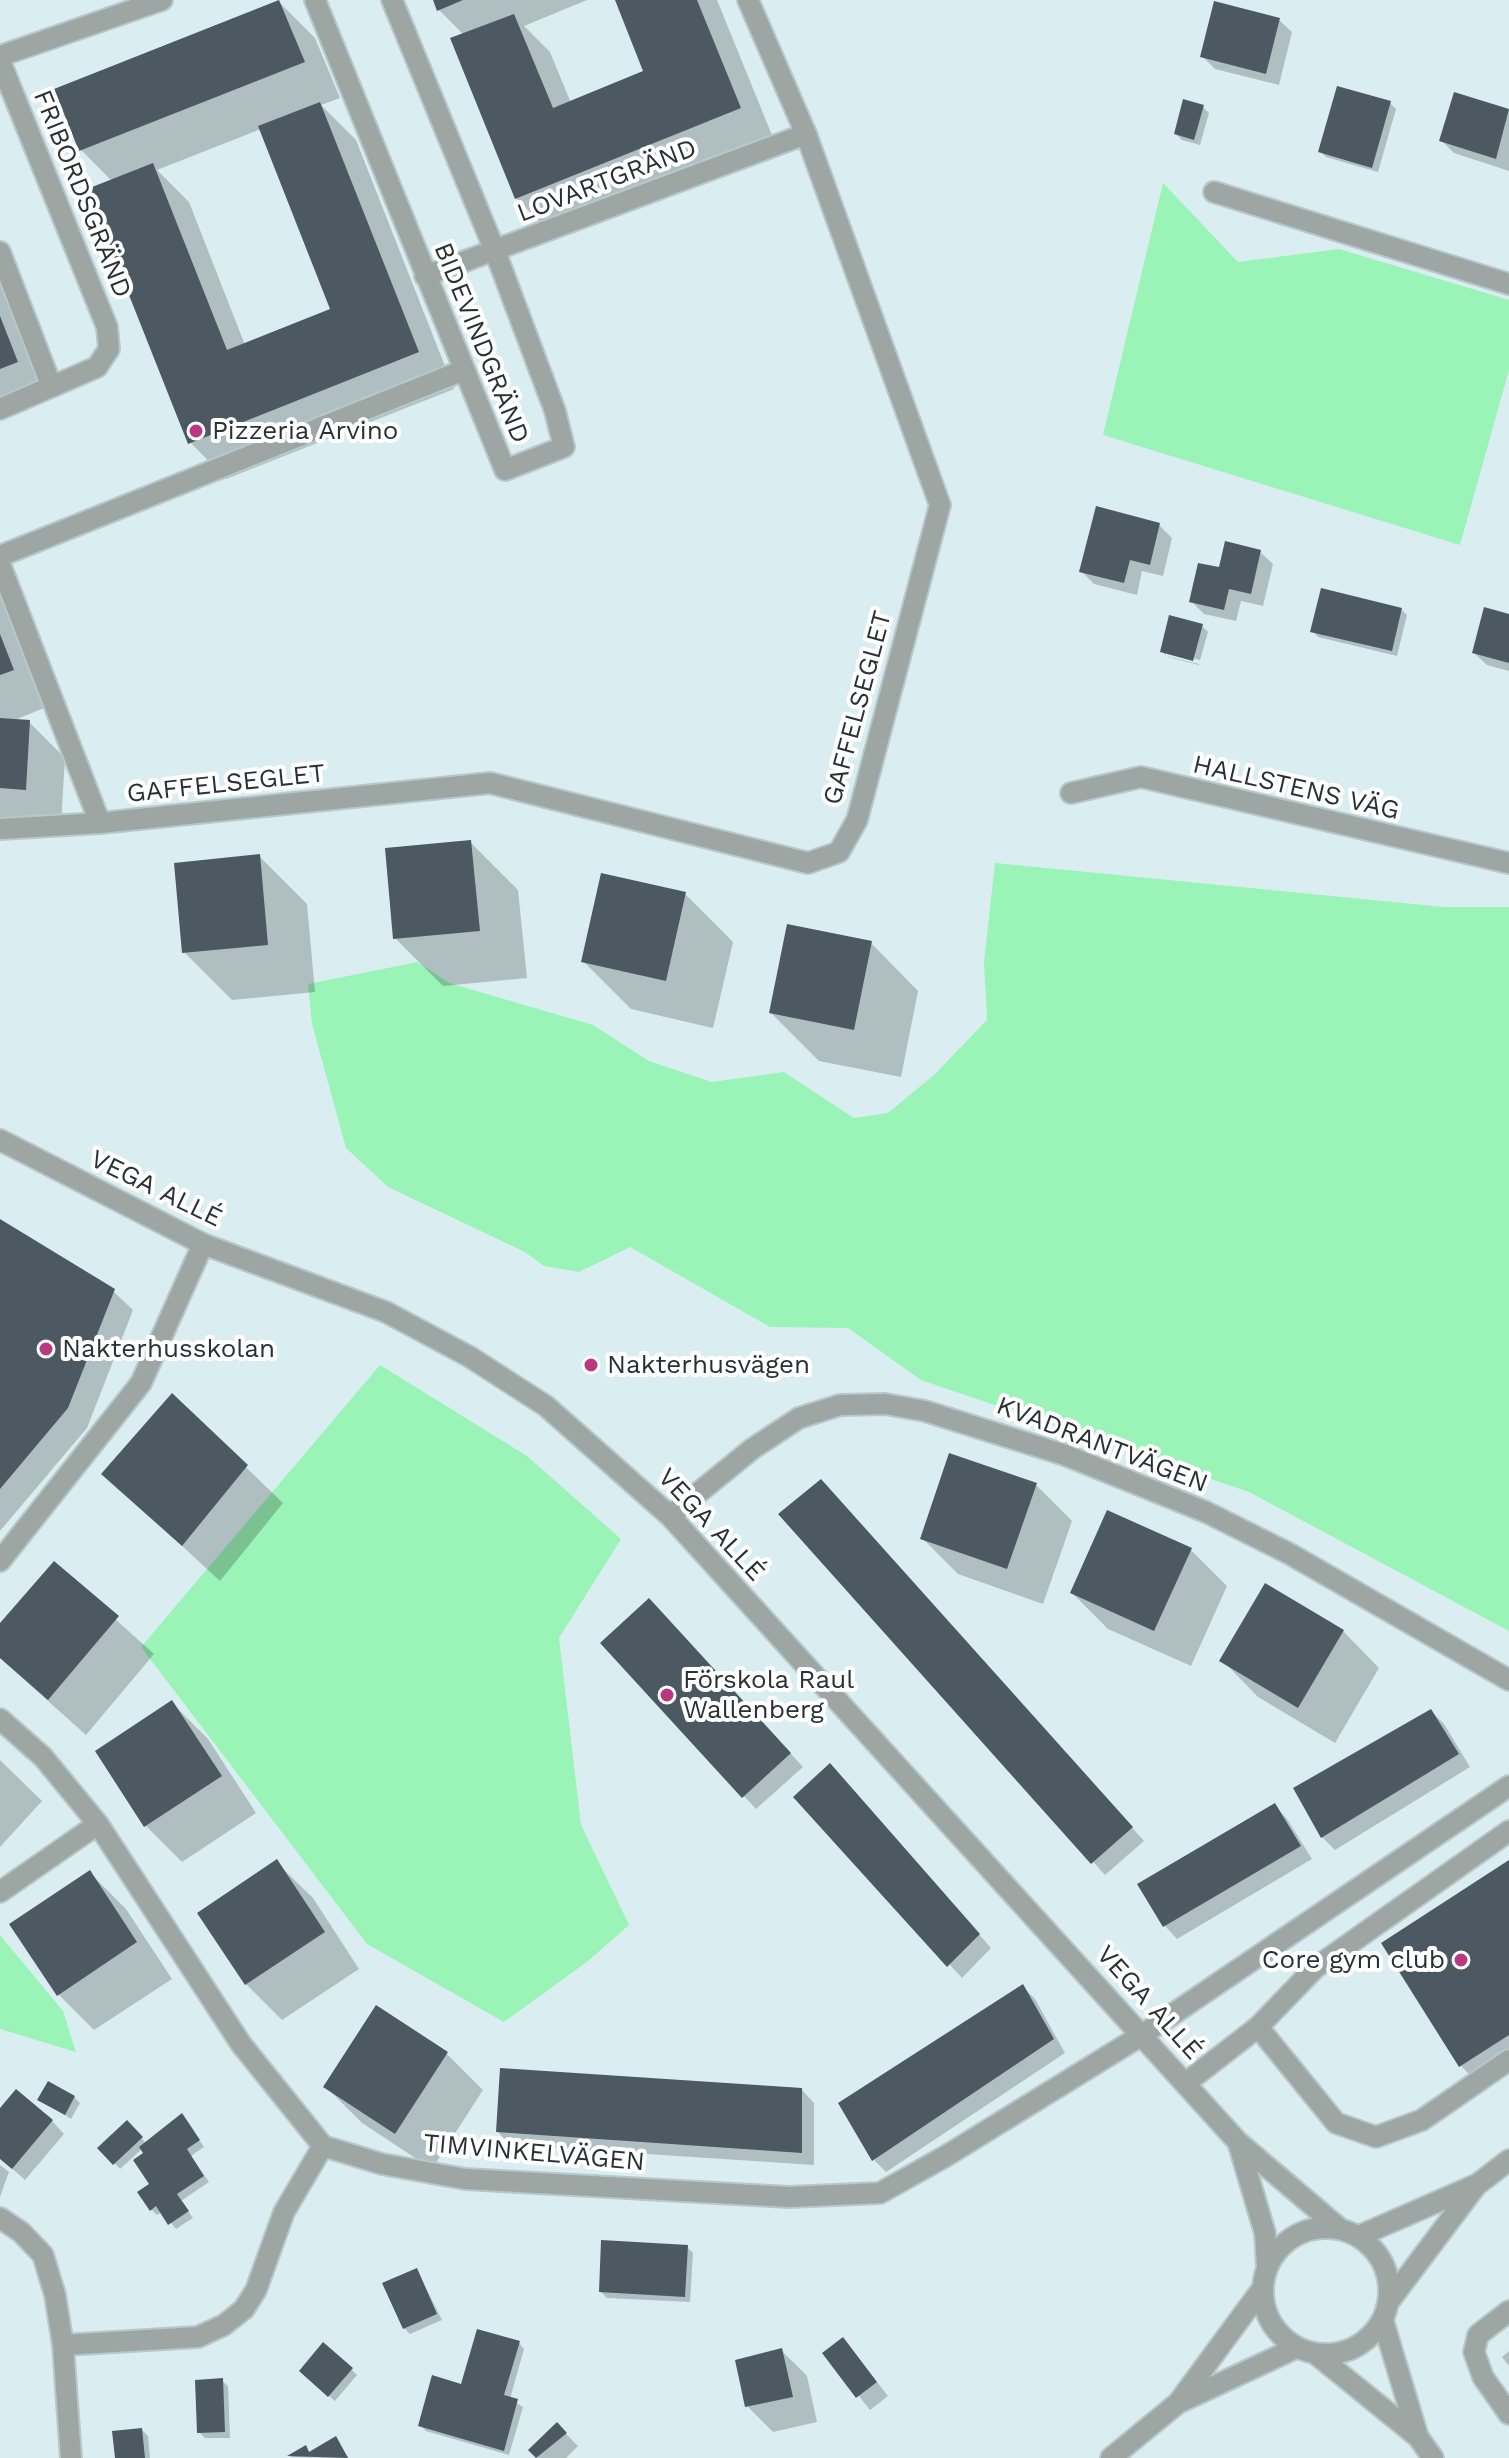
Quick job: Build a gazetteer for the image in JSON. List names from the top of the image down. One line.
{"streets":{"street":["LOVARTGRÄND","FRIBORDSGRÄND","BIDEVINDGRÄND","GAFFELSEGLET","HALLSTENS VÄG","VEGA ALLÉ","KVADRANTVÄGEN","TIMVINKELVÄGEN"]},"crossings":[["LOVARTGRÄND","BIDEVINDGRÄND"],["LOVARTGRÄND","GAFFELSEGLET"],["VEGA ALLÉ","KVADRANTVÄGEN"],["VEGA ALLÉ","TIMVINKELVÄGEN"]],"places":["Pizzeria Arvino","Nakterhusskolan","Nakterhusvägen","Förskola Raul Wallenberg","Core gym club"]}
